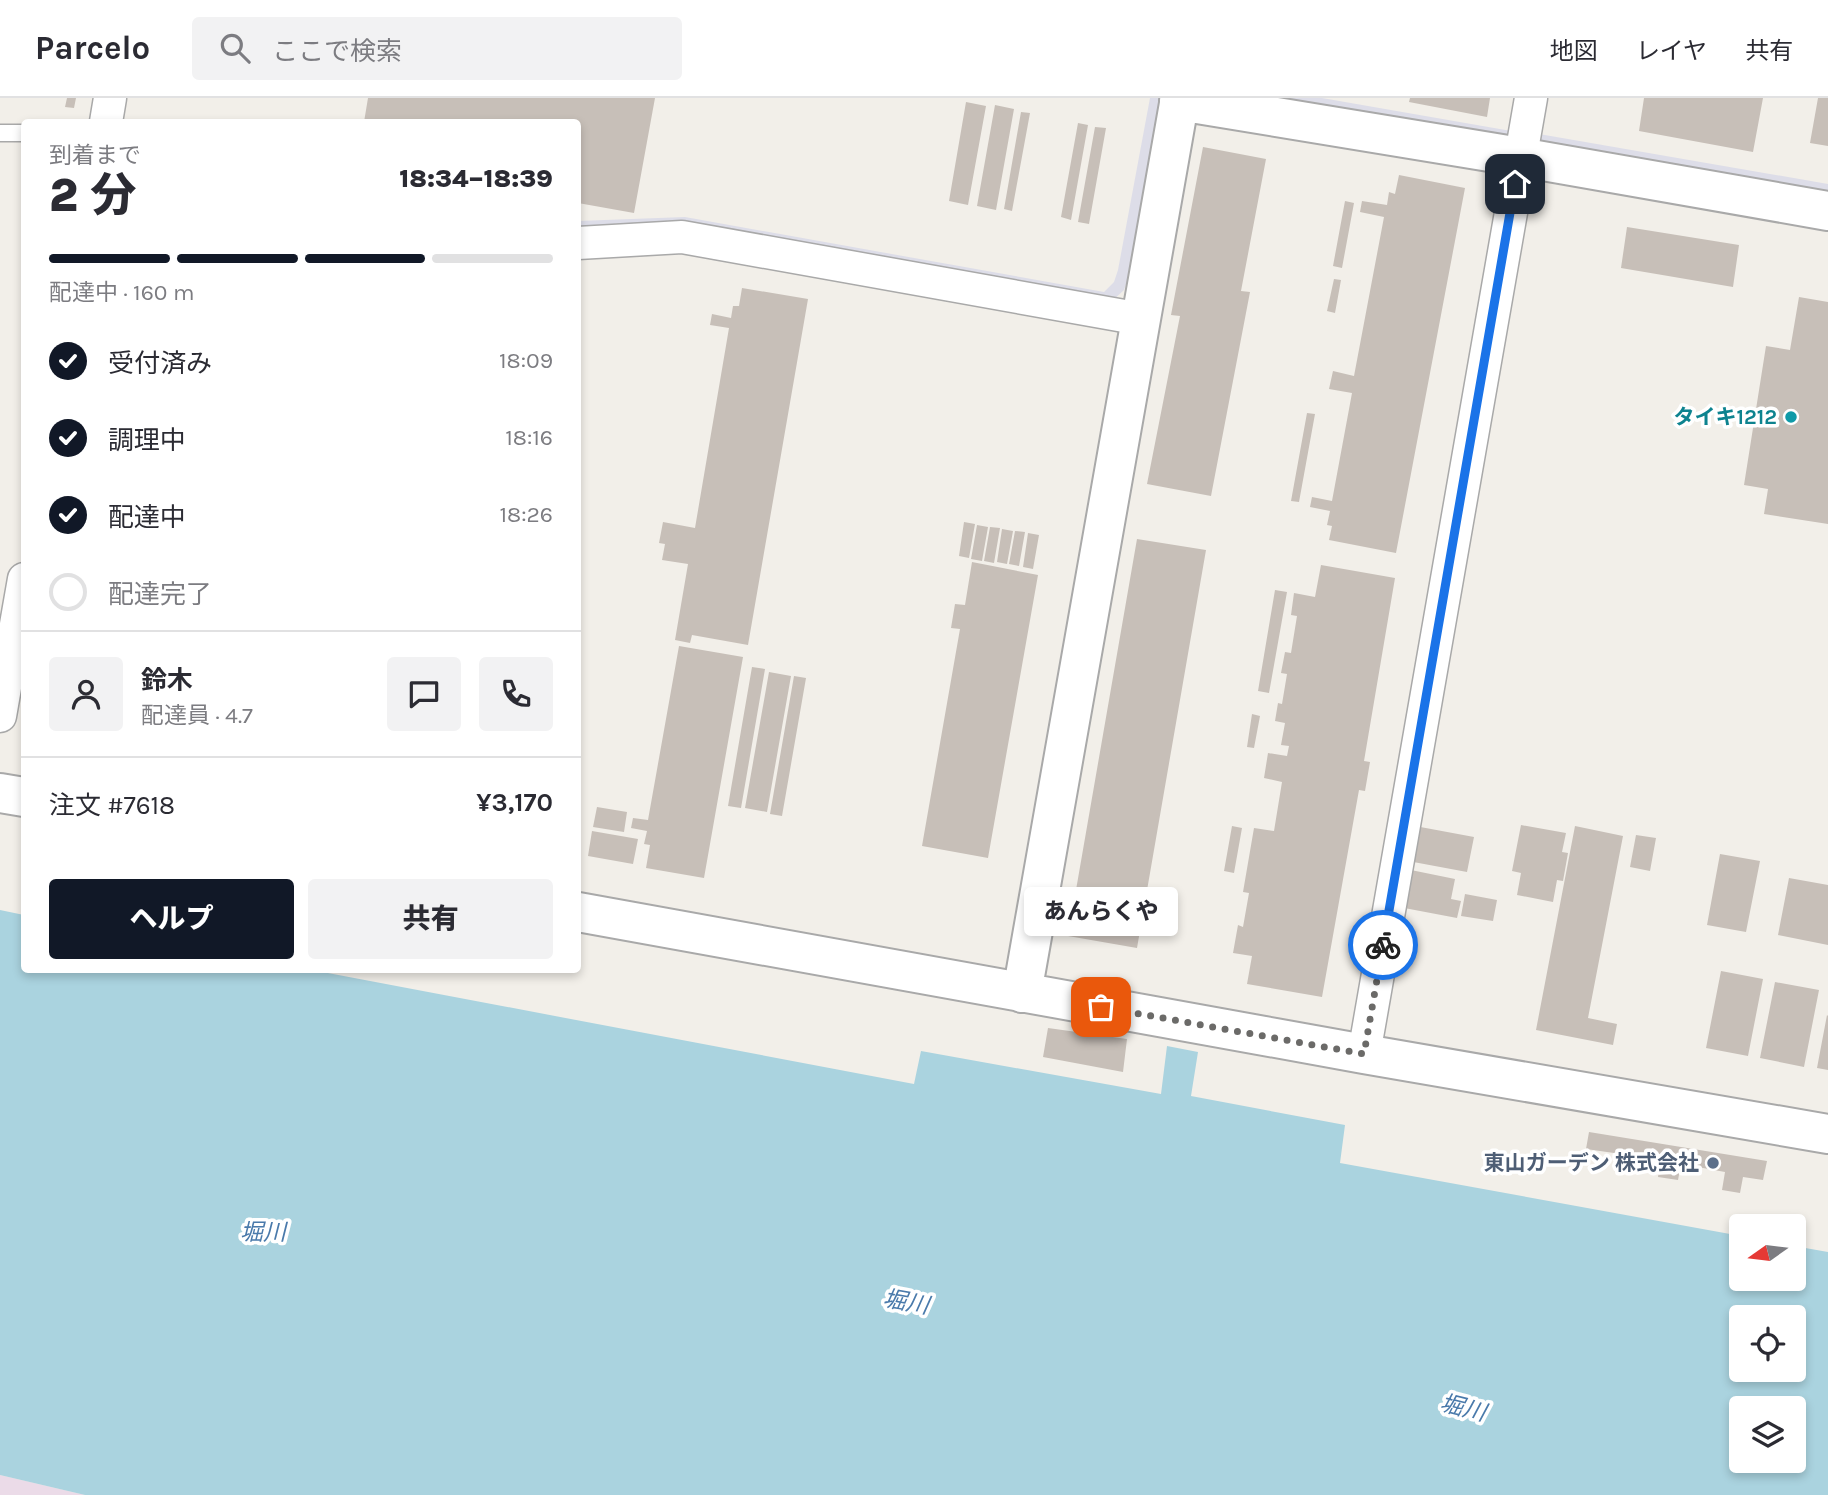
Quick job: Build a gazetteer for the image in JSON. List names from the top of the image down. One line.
{"water":["堀川"],"places":["タイキ1212","あんらくや","東山ガーデン 株式会社"],"north":"left","page":{"header":"Parcelo","search":"ここで検索","nav":["地図","レイヤ","共有"],"heading":["2 分","到着まで","18:34–18:39"],"panel":["鈴木","配達員 · 4.7","注文 #7618","¥3,170"],"bar":"配達中 · 160 m","list":[["受付済み","18:09"],["調理中","18:16"],["配達中","18:26"],"配達完了"],"buttons":["ヘルプ","共有"],"bubble":"あんらくや"}}
